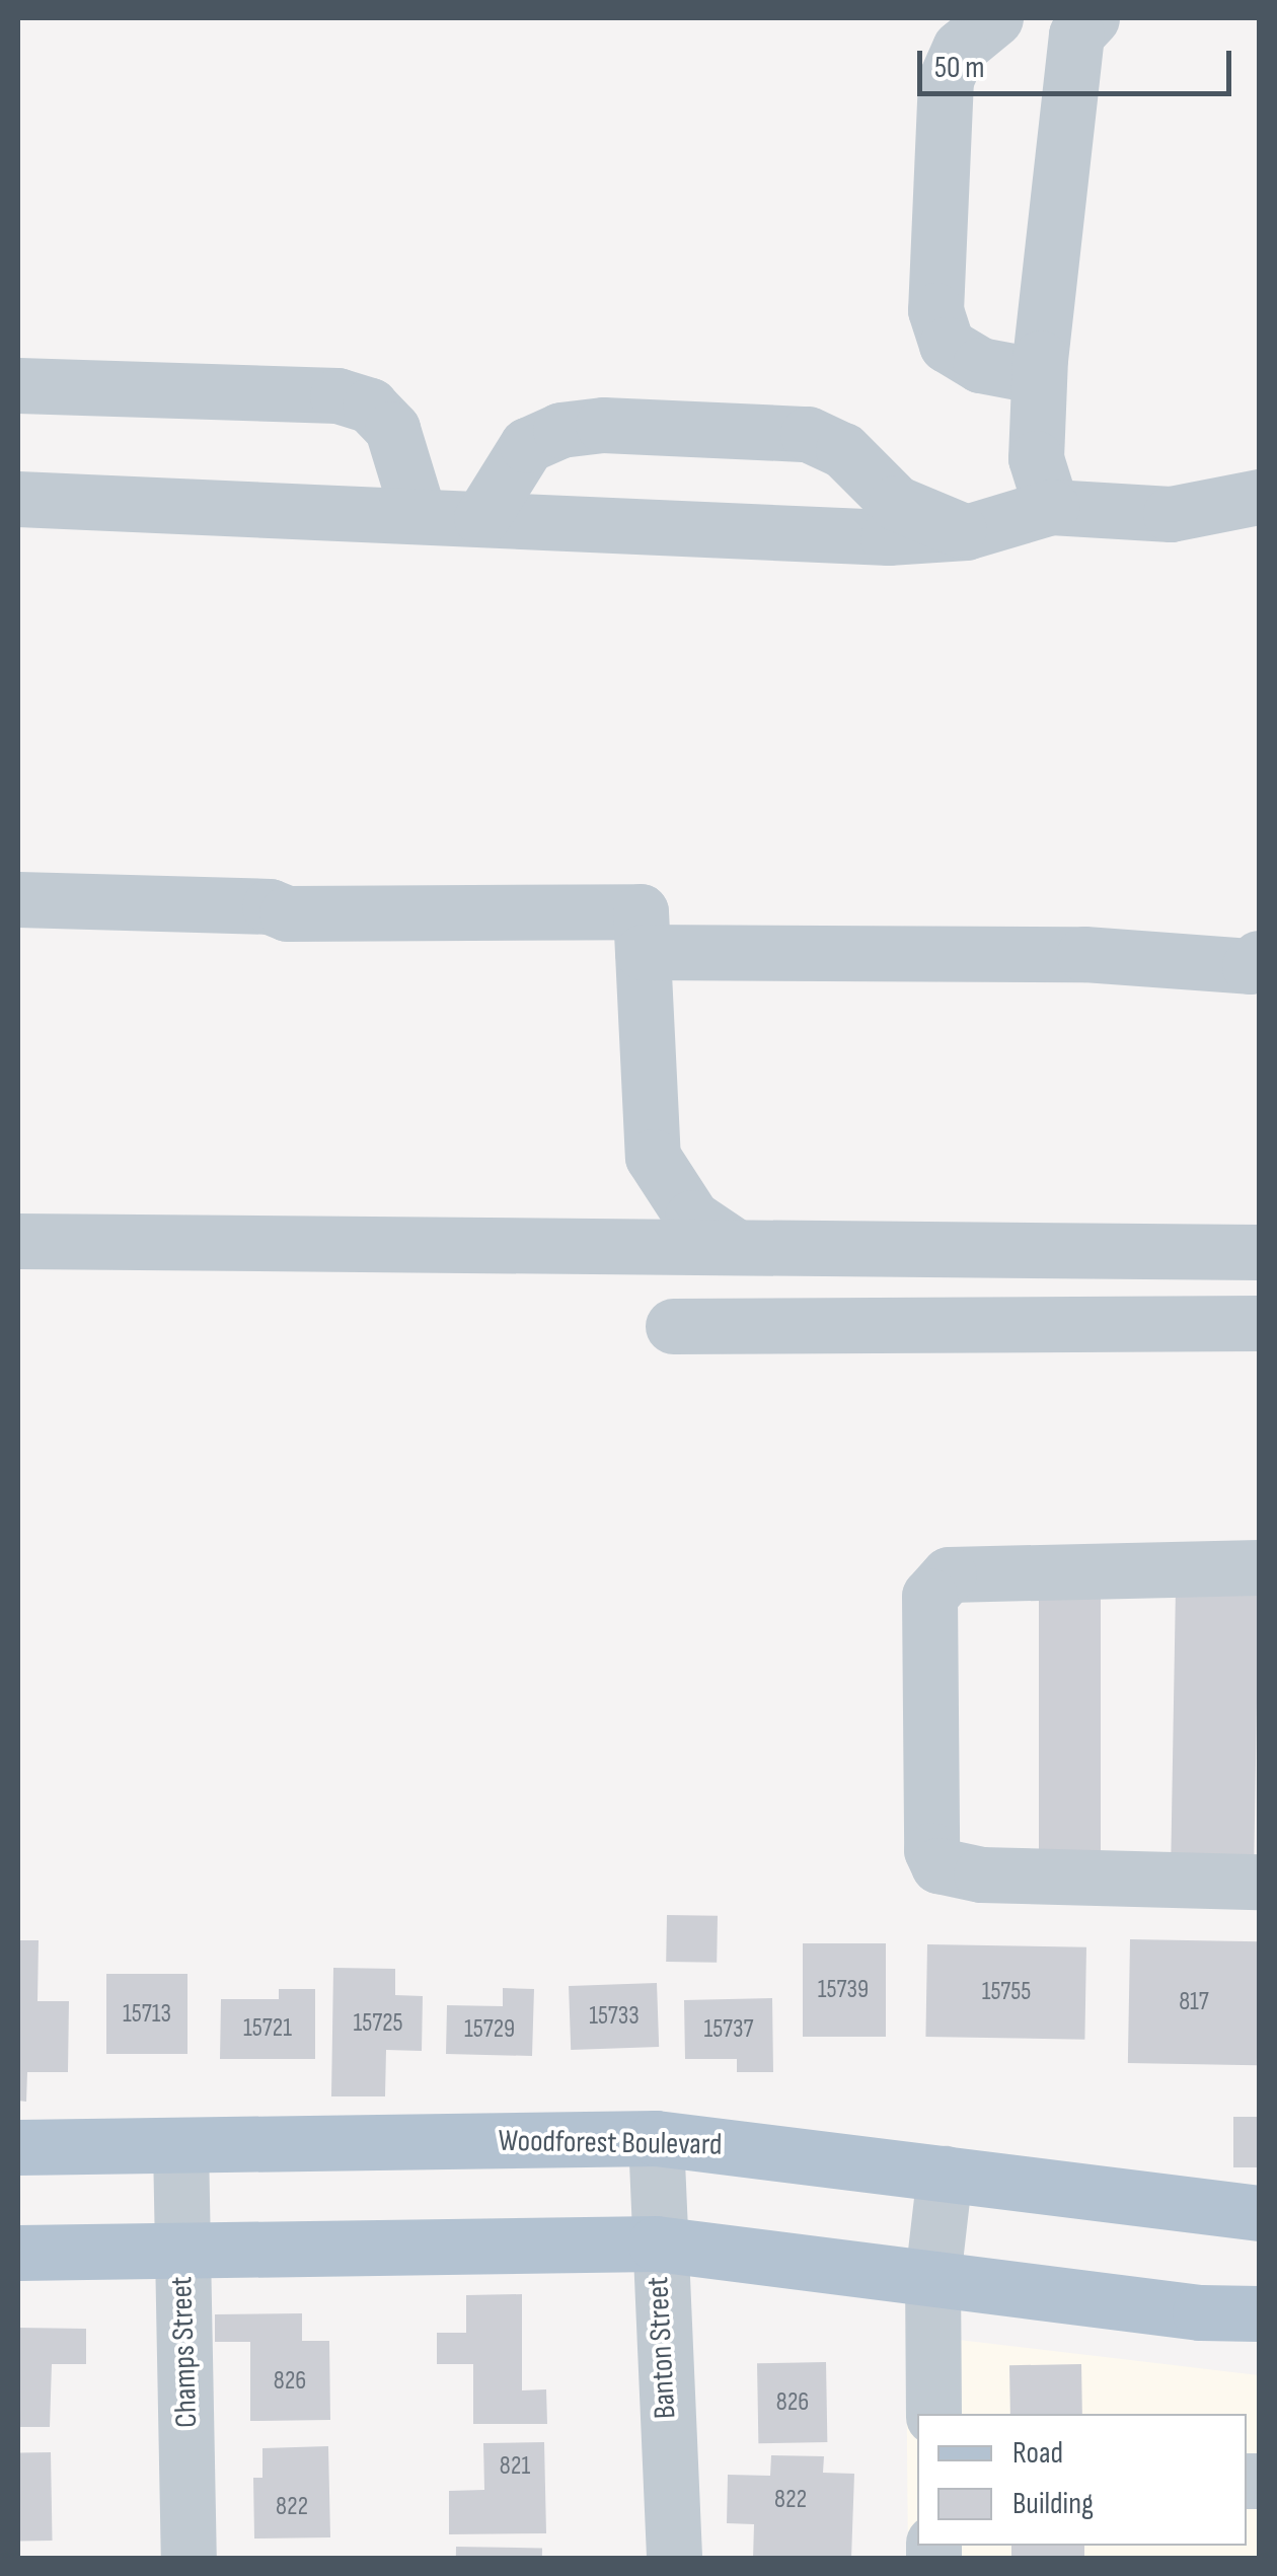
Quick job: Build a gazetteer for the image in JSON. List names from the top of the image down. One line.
{"streets":{"main road":["Woodforest Boulevard"],"street":["Banton Street","Champs Street"]},"crossings":[["Woodforest Boulevard","Banton Street"],["Woodforest Boulevard","Champs Street"]],"house_numbers":["15739","15755","817","15713","15733","15725","15721","15729","15737","826","826","821","822","822"],"legend":["Road","Building"],"scale_bar":"50 m"}
